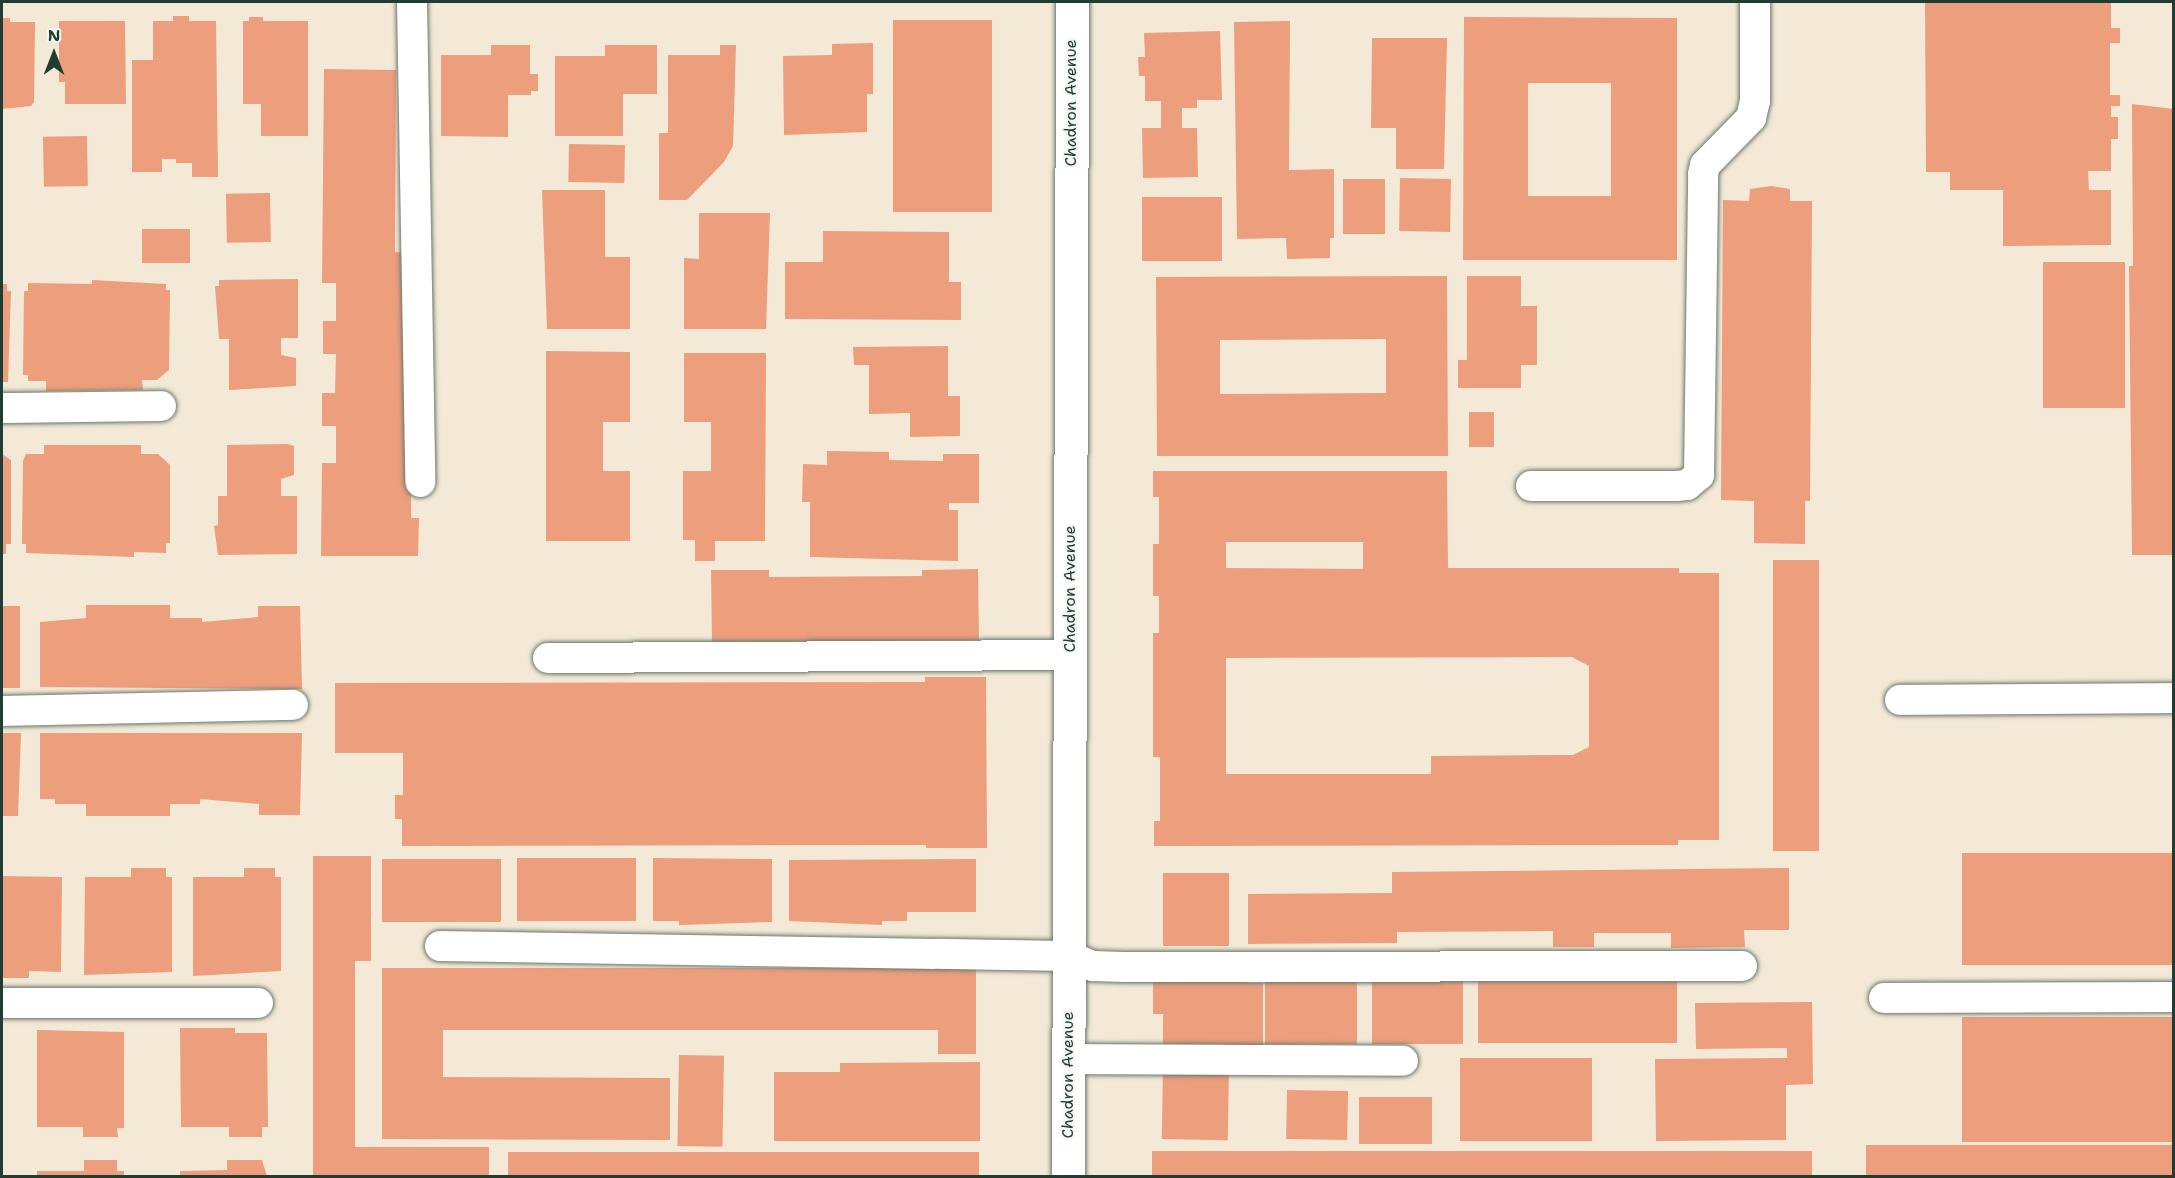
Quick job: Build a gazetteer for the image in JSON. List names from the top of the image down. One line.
{"streets":{"street":["Chadron Avenue"]},"north":"top"}
